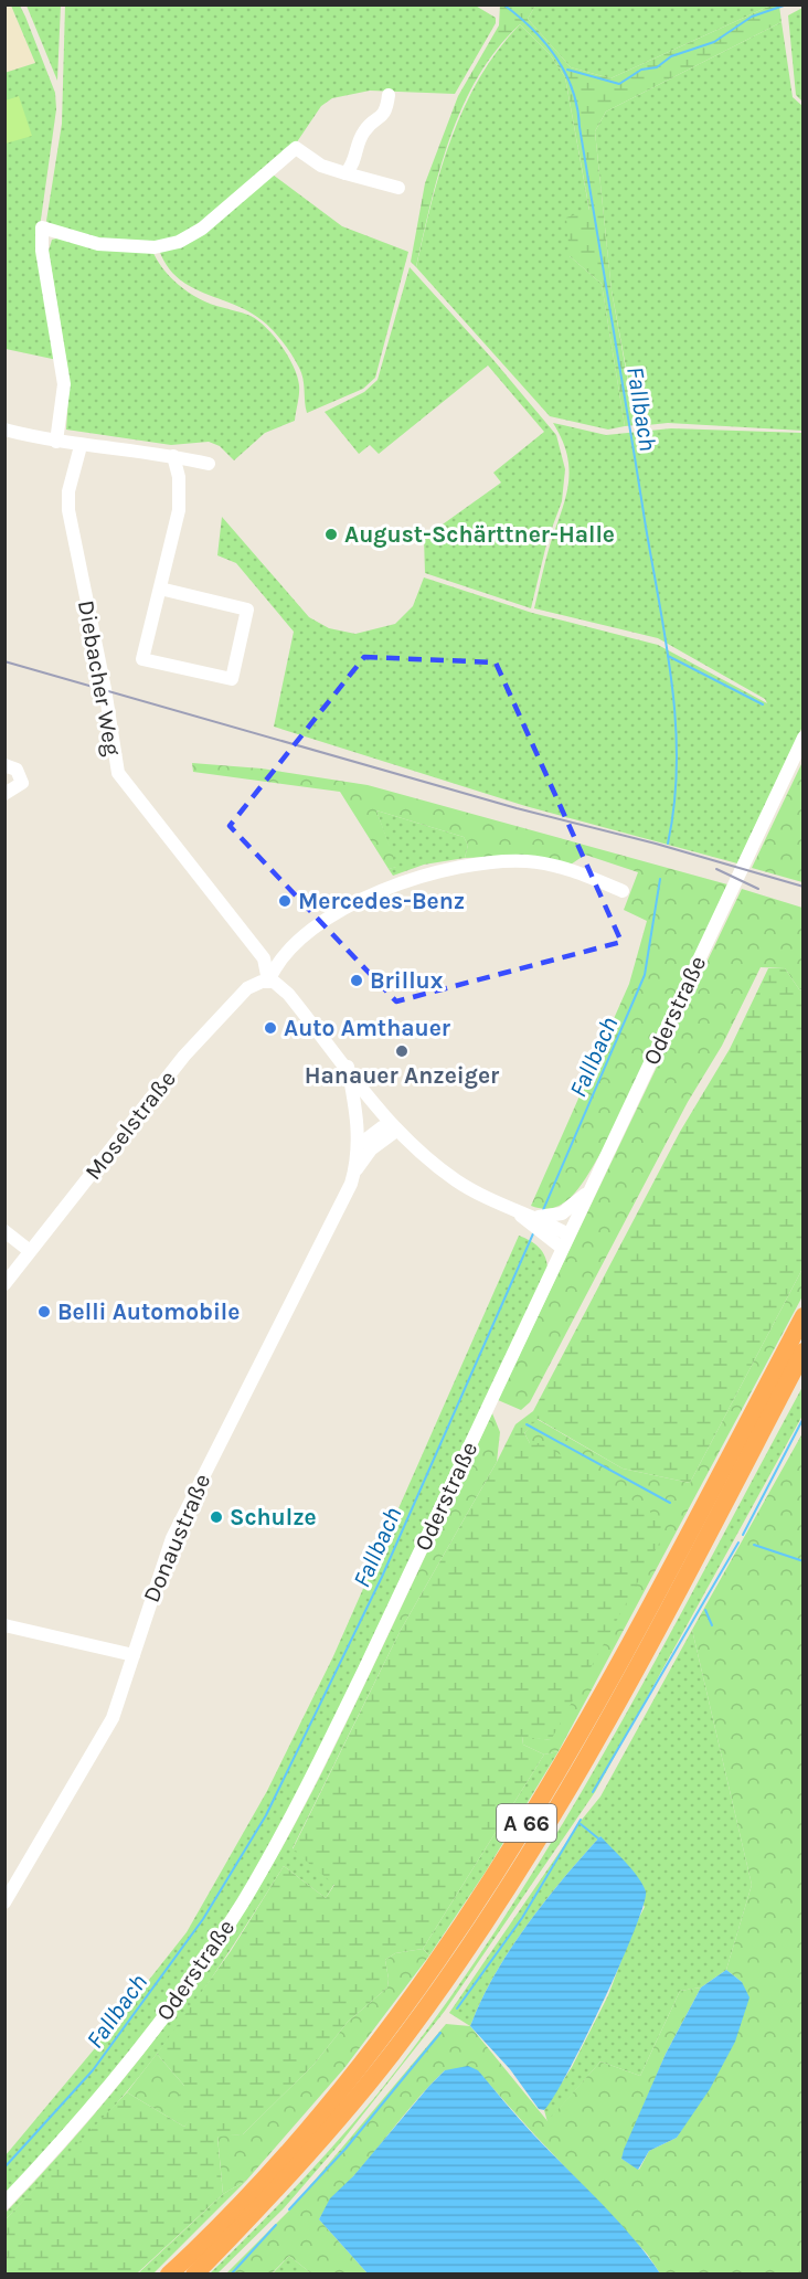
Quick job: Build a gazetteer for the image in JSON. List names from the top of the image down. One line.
{"streets":{"highway":["A 66"],"street":["Diebacher Weg","Oderstraße","Moselstraße","Donaustraße"]},"crossings":[["Diebacher Weg","Moselstraße"]],"water":["Fallbach"],"places":["August-Schärttner-Halle","Mercedes-Benz","Brillux","Auto Amthauer","Hanauer Anzeiger","Belli Automobile","Schulze"]}
